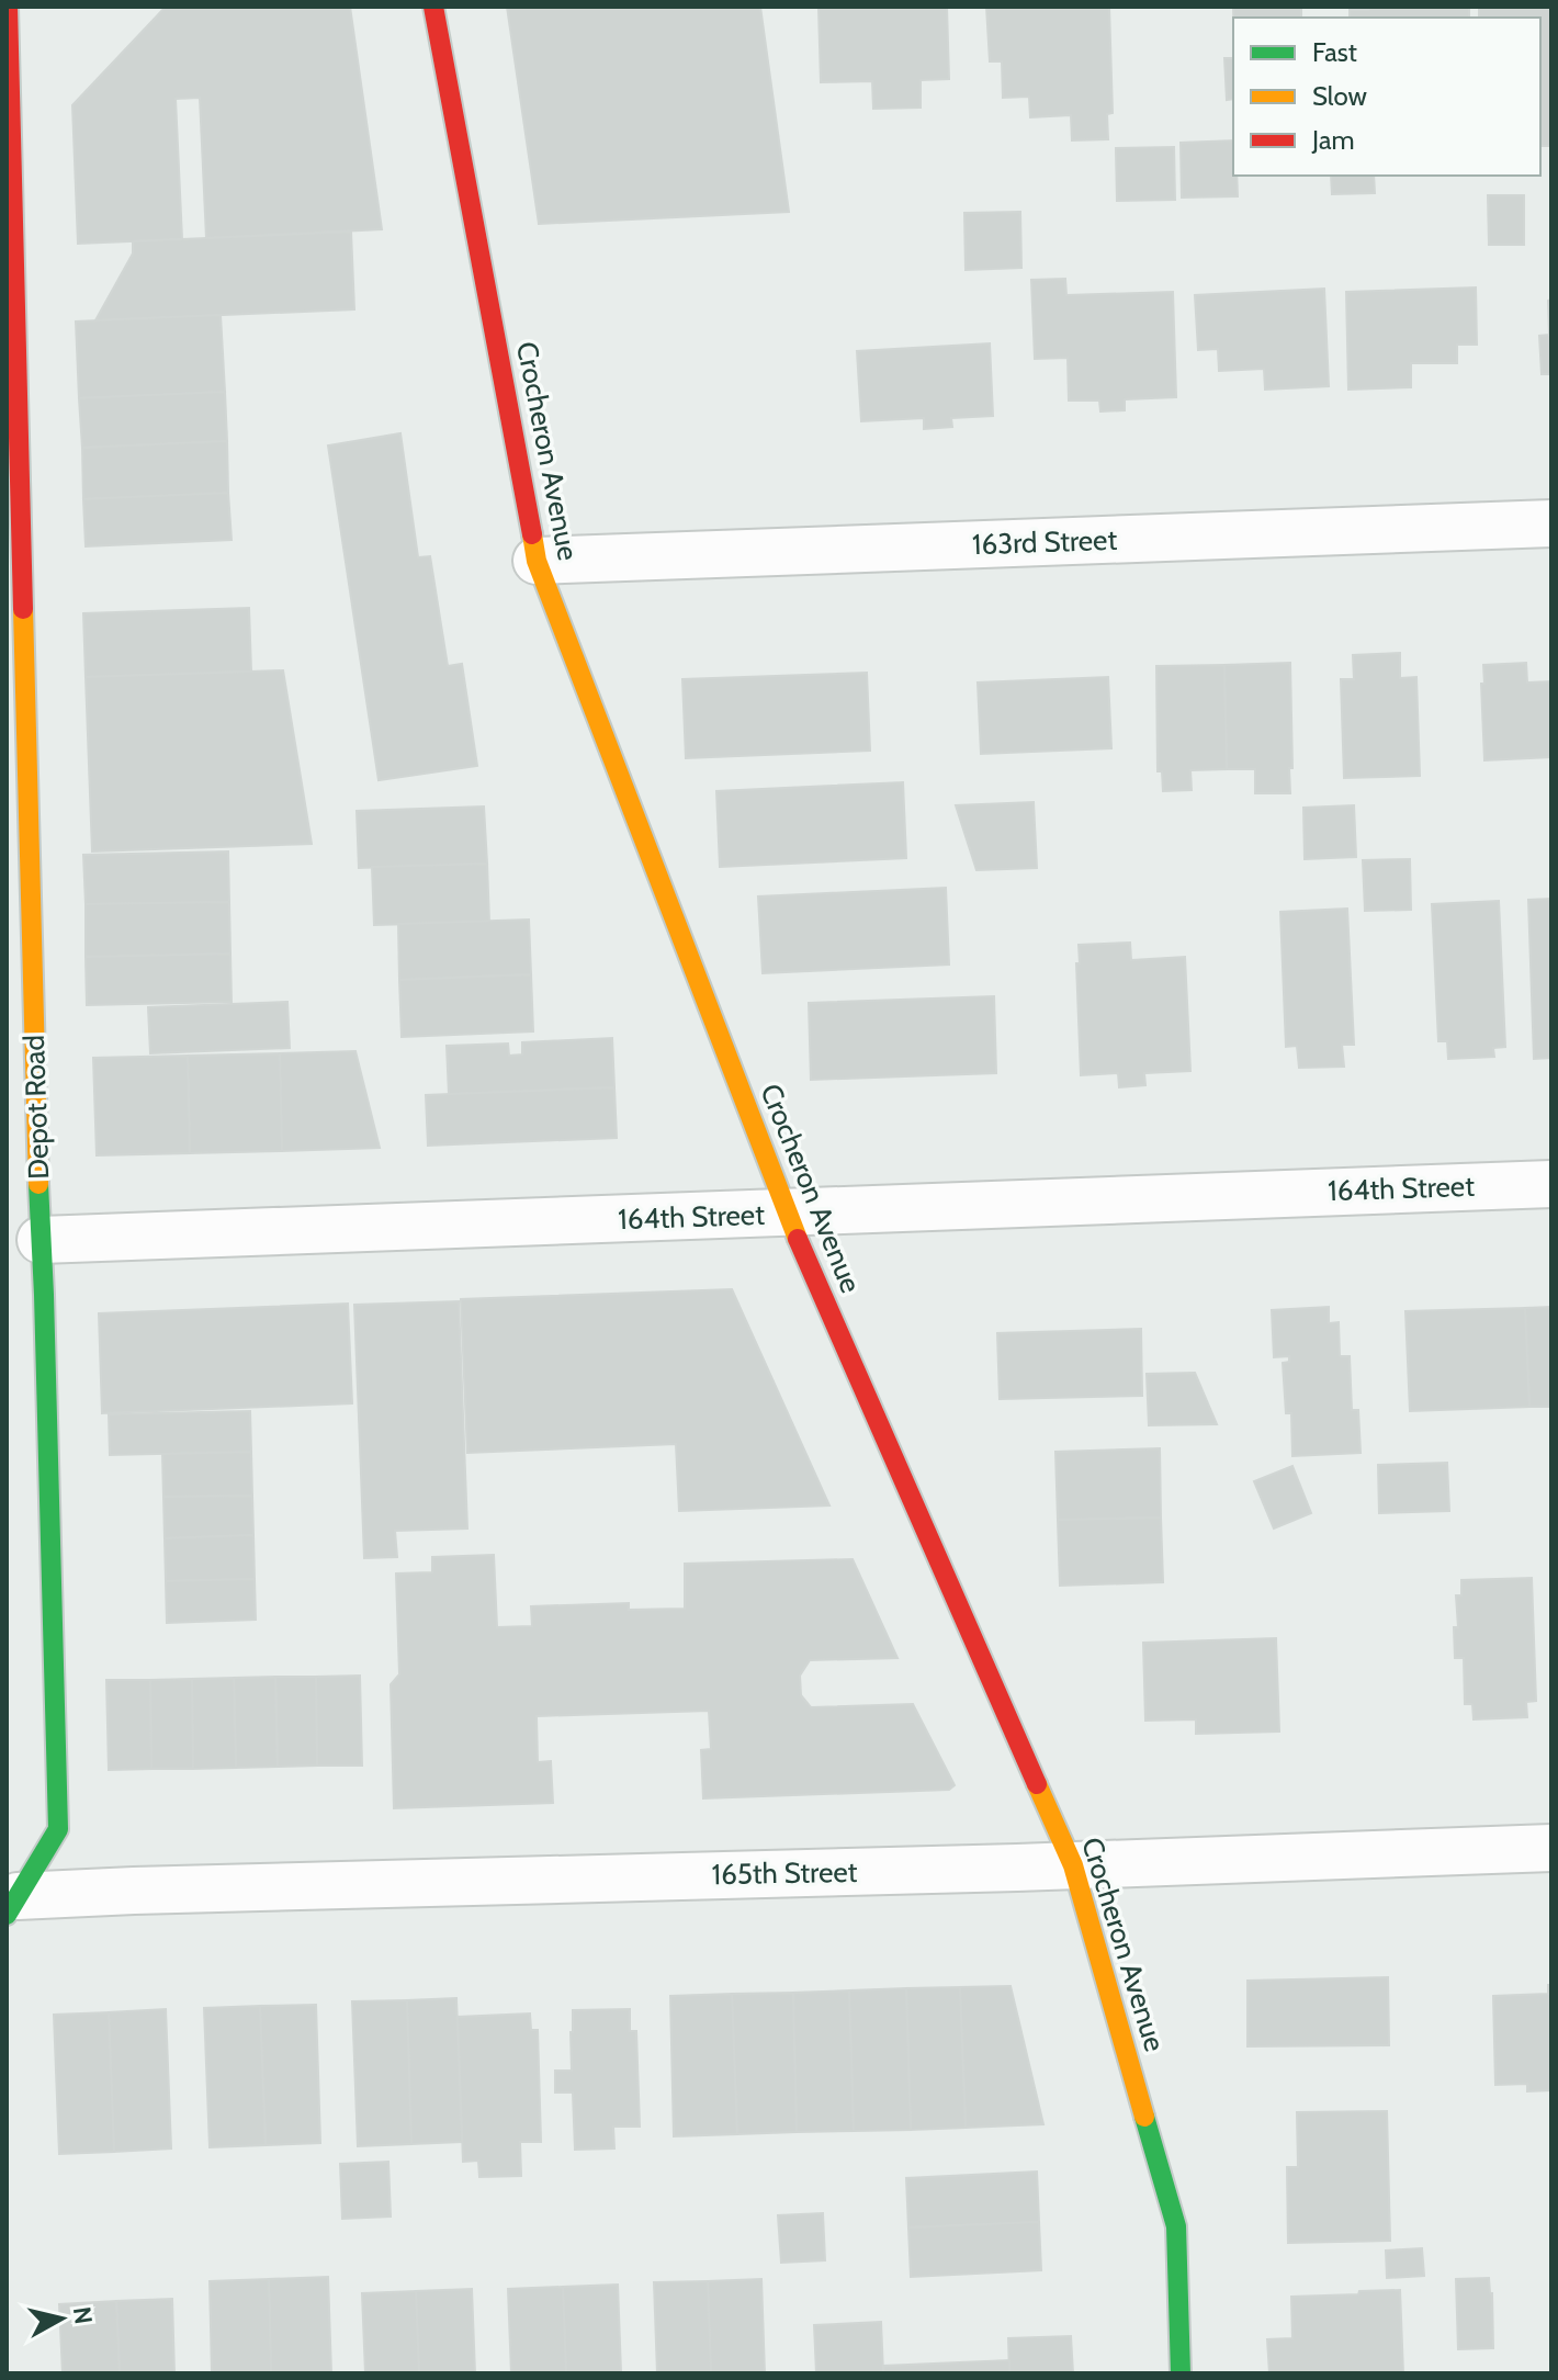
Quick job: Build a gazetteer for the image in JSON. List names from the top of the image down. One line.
{"streets":{"street":["Crocheron Avenue","163rd Street","Depot Road","164th Street","165th Street"]},"crossings":[["Crocheron Avenue","163rd Street"],["Crocheron Avenue","164th Street"],["Crocheron Avenue","165th Street"],["Depot Road","164th Street"],["Depot Road","165th Street"]],"legend":["Fast","Slow","Jam"],"north":"right"}
